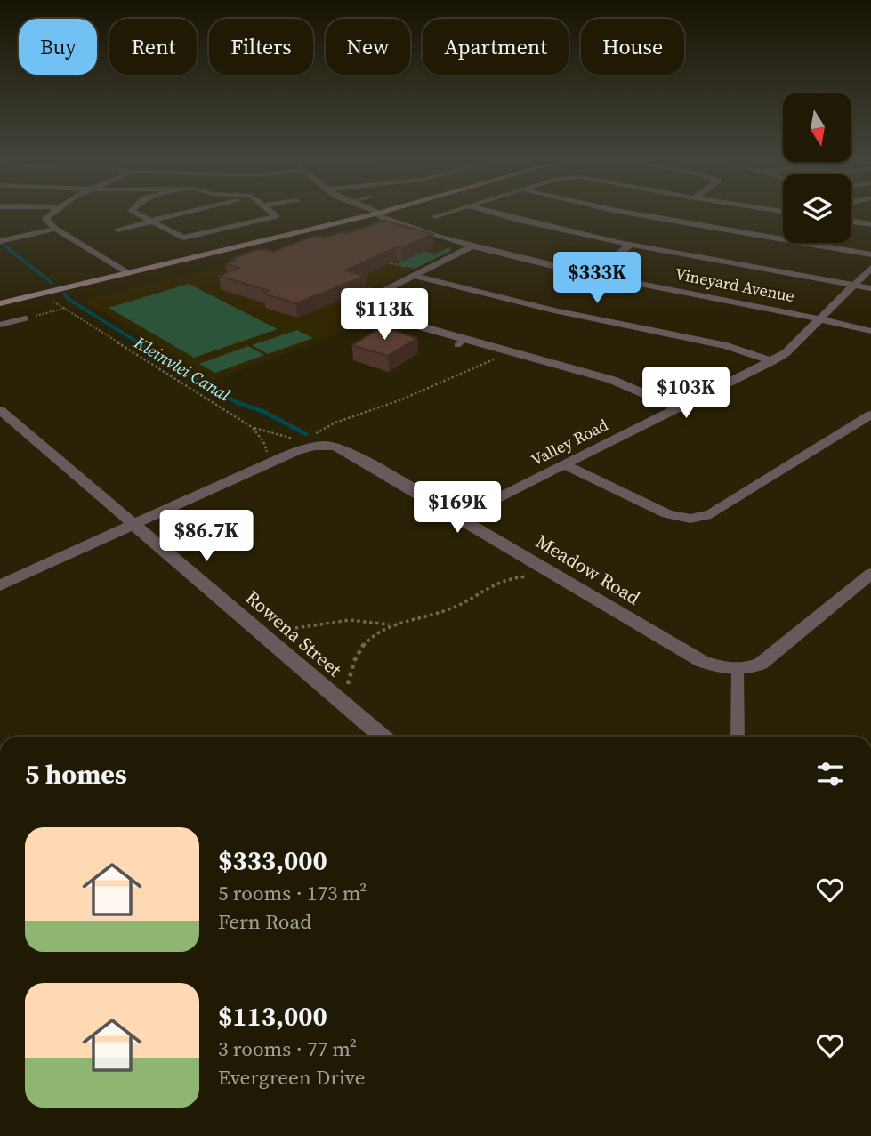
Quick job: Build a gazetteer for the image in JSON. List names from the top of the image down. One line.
{"streets":{"street":["Vineyard Avenue","Valley Road","Meadow Road","Rowena Street"]},"crossings":[["Vineyard Avenue","Valley Road"],["Valley Road","Meadow Road"]],"water":["Kleinvlei Canal"],"north":"bottom","page":{"chip":["Buy","Rent","Filters","New","Apartment","House"],"price":["$333K","$113K","$103K","$169K","$86.7K"],"heading":"5 homes","list":[{"name":"$333,000","note":"5 rooms · 173 m² · Fern Road"},{"name":"$113,000","note":"3 rooms · 77 m² · Evergreen Drive"}]}}
